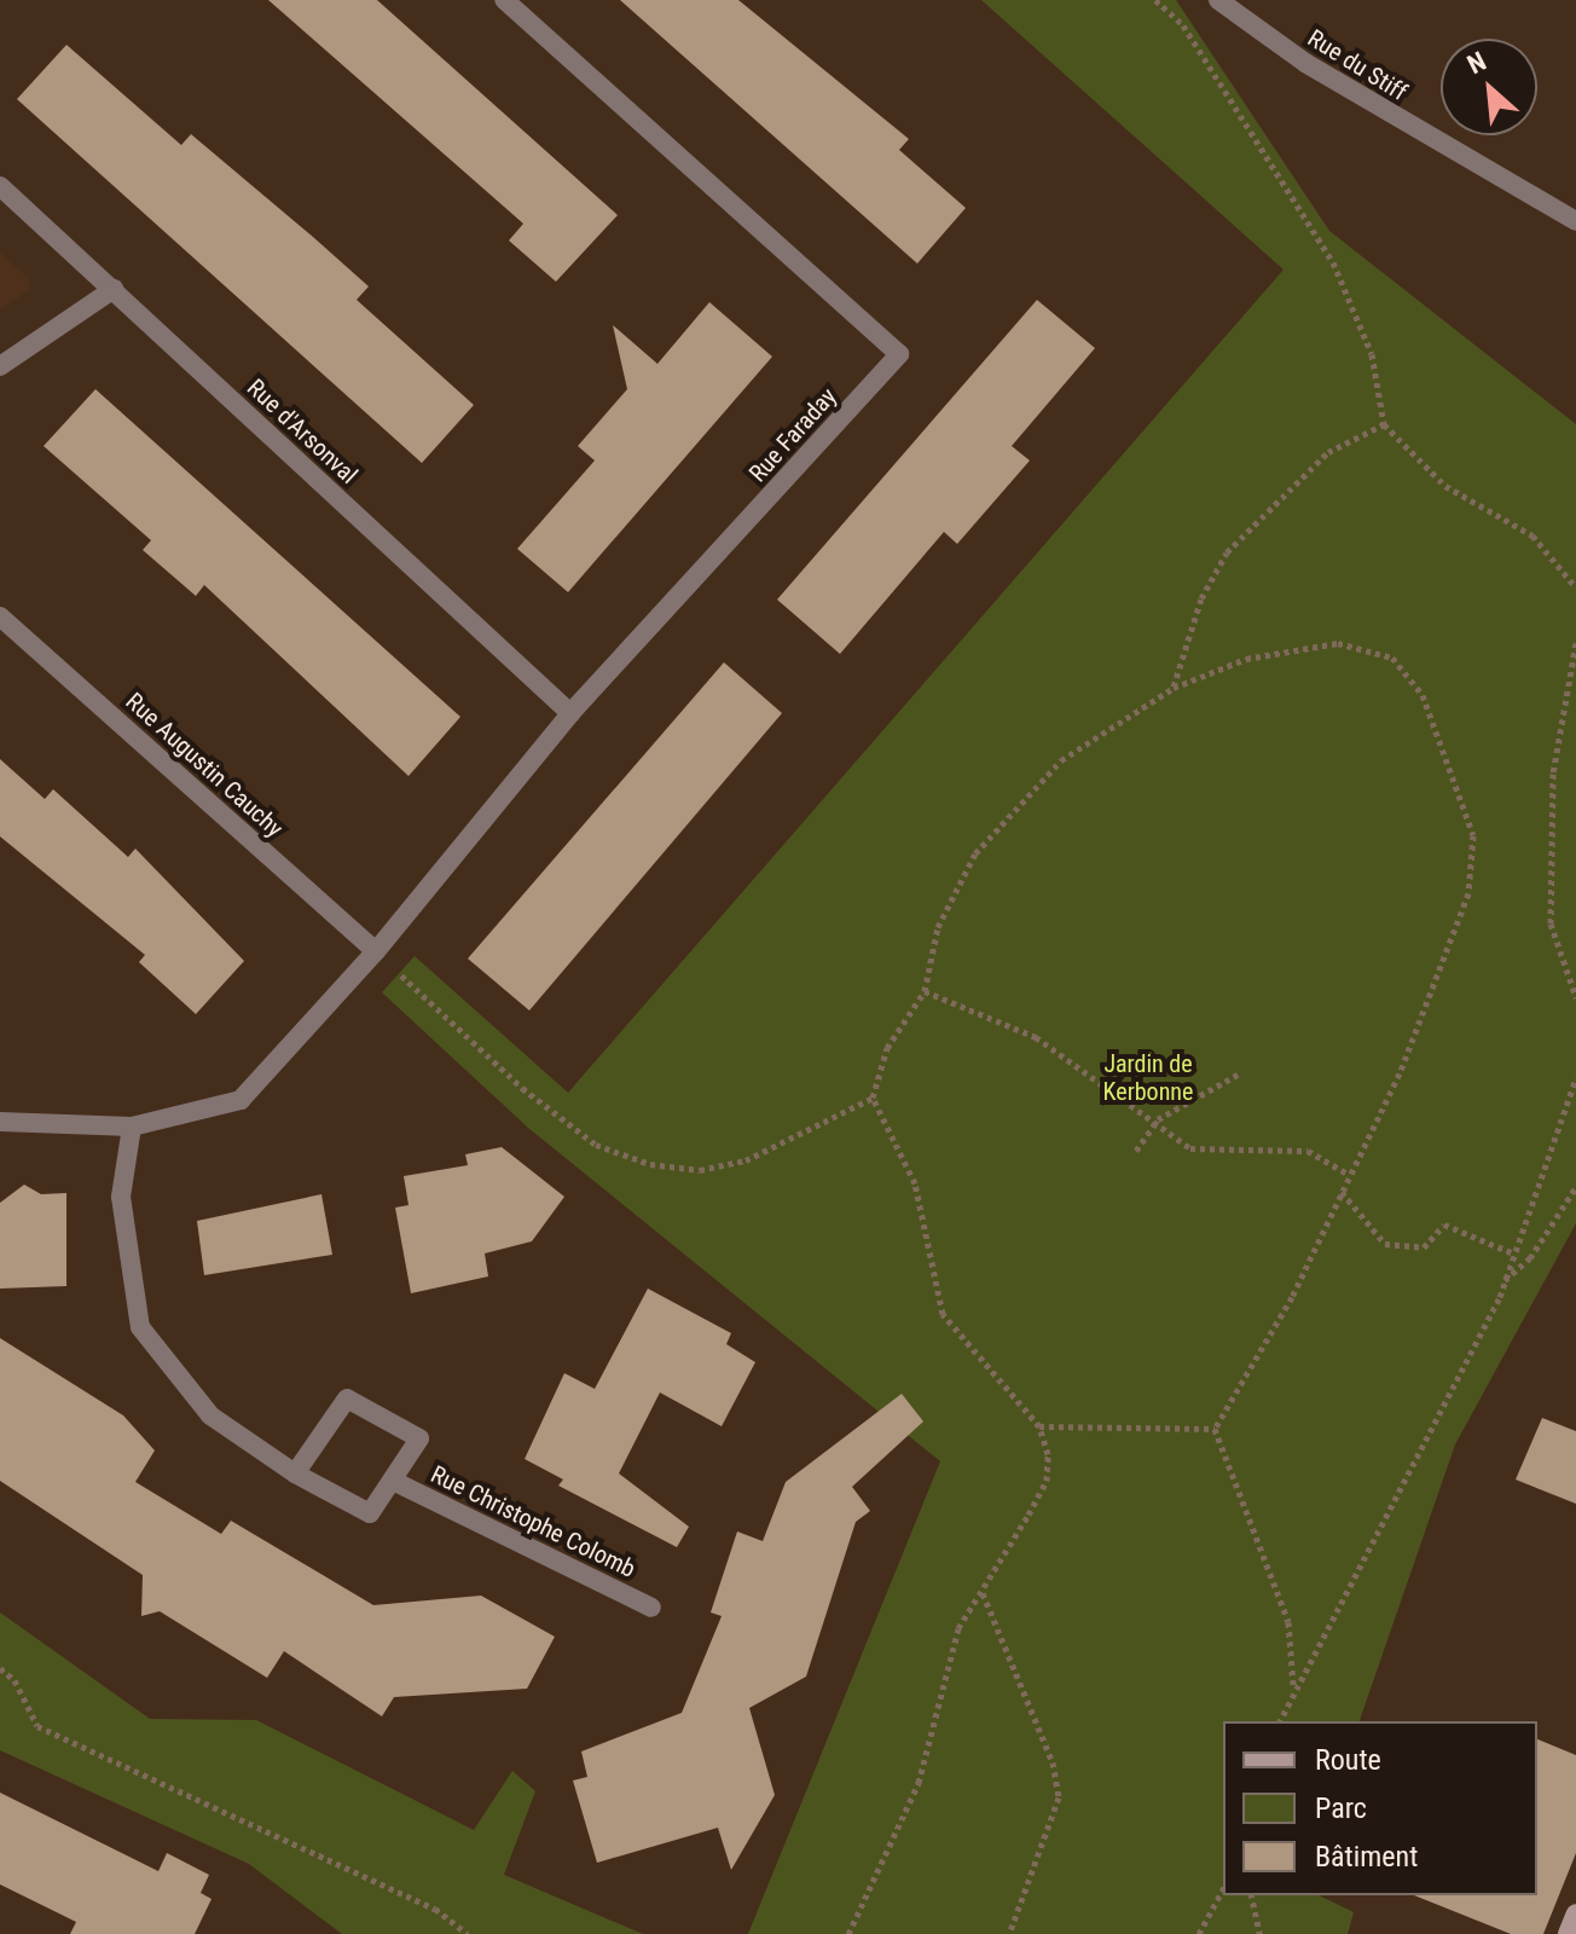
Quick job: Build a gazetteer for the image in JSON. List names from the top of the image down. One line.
{"streets":{"street":["Rue du Stiff","Rue d'Arsonval","Rue Faraday","Rue Augustin Cauchy","Rue Christophe Colomb"]},"crossings":[["Rue d'Arsonval","Rue Faraday"],["Rue Faraday","Rue Augustin Cauchy"],["Rue Faraday","Rue Christophe Colomb"]],"parks":["Jardin de Kerbonne"],"legend":["Route","Parc","Bâtiment"],"north":"top left"}
